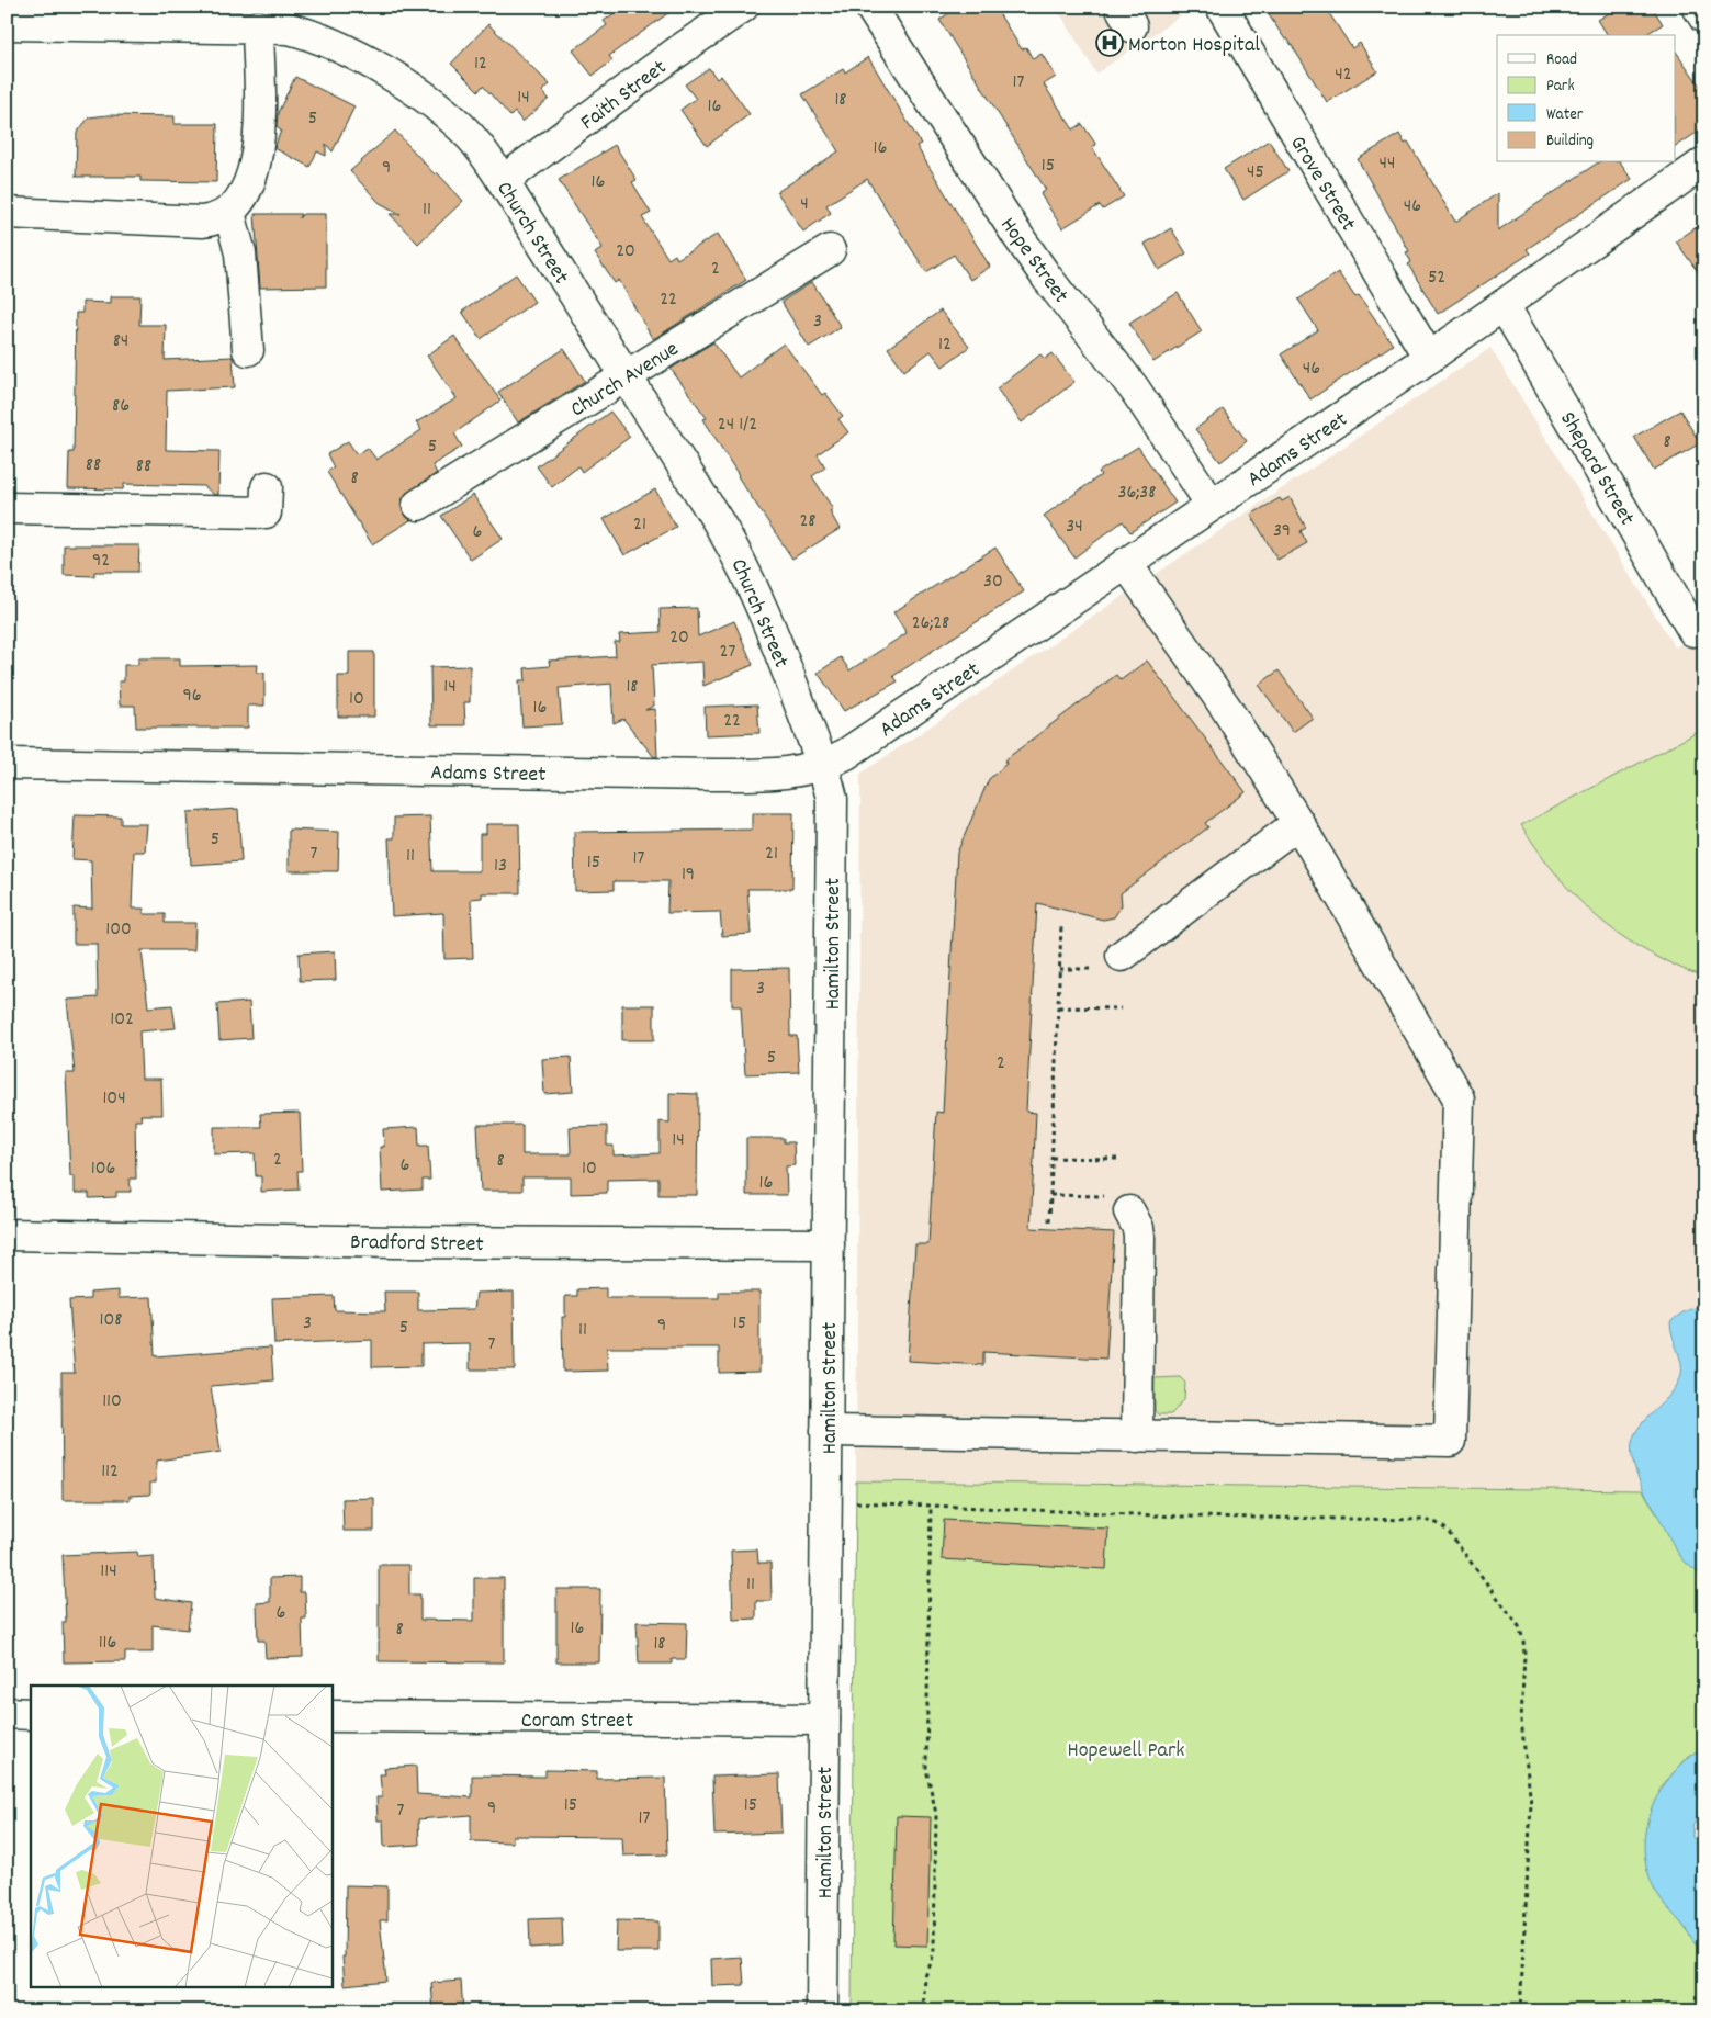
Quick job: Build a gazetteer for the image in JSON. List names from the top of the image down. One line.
{"streets":{"street":["Faith Street","Grove Street","Church Street","Hope Street","Church Avenue","Adams Street","Shepard Street","Hamilton Street","Bradford Street","Coram Street"]},"crossings":[["Faith Street","Church Street"],["Grove Street","Adams Street"],["Church Street","Church Avenue"],["Church Street","Adams Street"],["Church Street","Hamilton Street"],["Hope Street","Adams Street"],["Adams Street","Shepard Street"],["Adams Street","Hamilton Street"],["Hamilton Street","Bradford Street"],["Hamilton Street","Coram Street"]],"parks":["Hopewell Park"],"places":{"hospital":["Morton Hospital"]},"house_numbers":["12","42","17","14","18","16","5","16","44","15","9","45","16","4","46","11","20","2","52","22","3","84","12","46","86","24 1/2","8","5","88","88","8","36;38","28","21","34","39","6","92","30","26;28","20","27","14","18","96","10","16","22","5","7","21","11","17","15","13","19","100","3","102","5","2","104","14","2","8","6","106","10","16","108","3","15","9","5","11","7","110","112","114","11","6","16","8","116","18","15","15","9","7","17"],"legend":["Road","Park","Water","Building"]}
